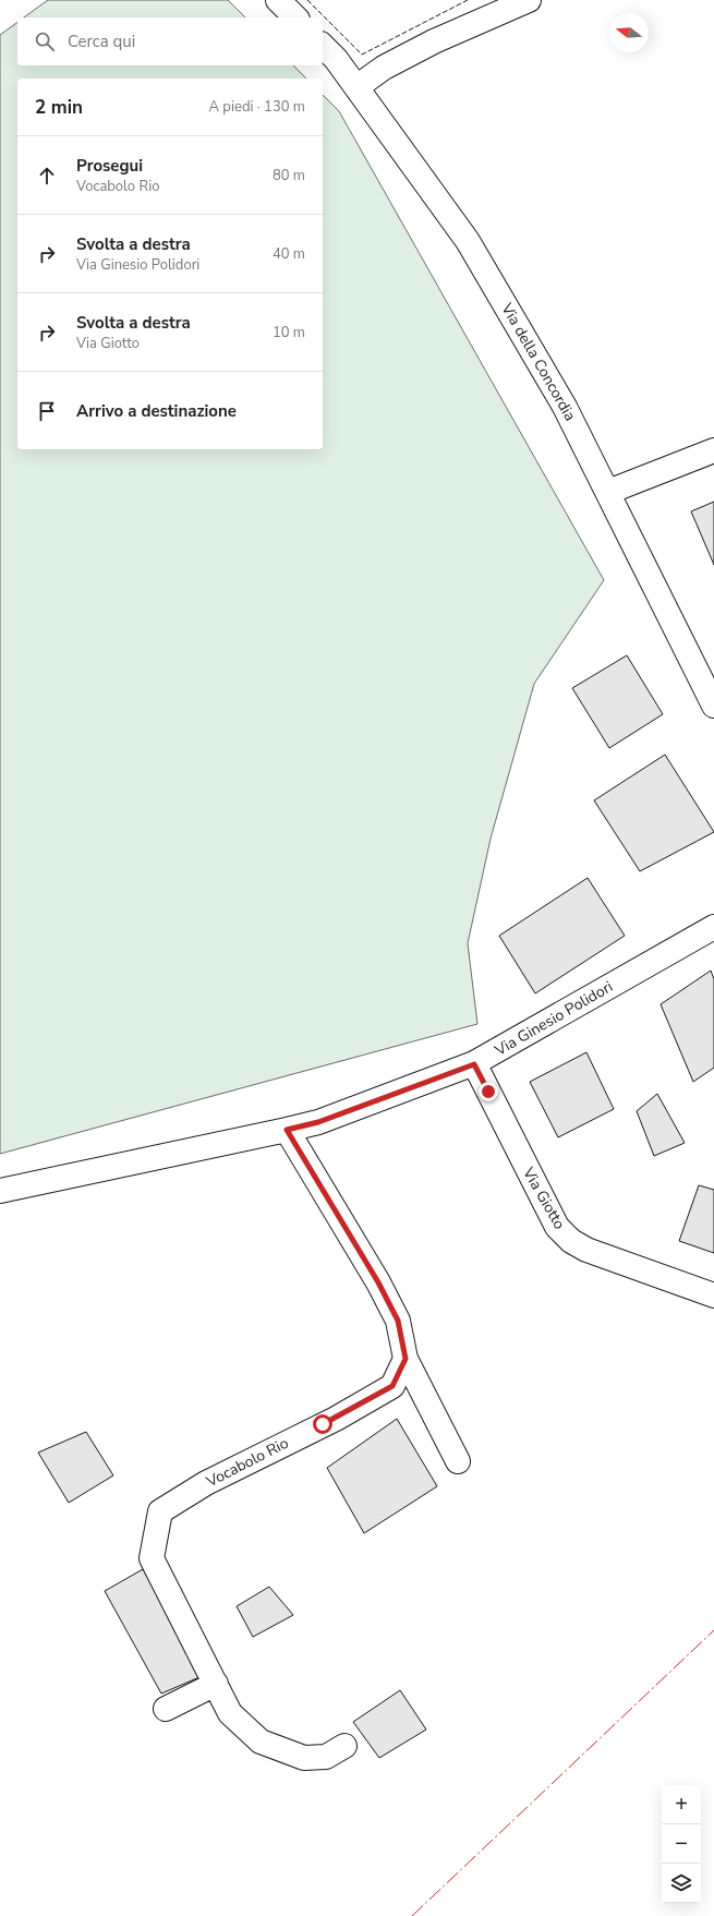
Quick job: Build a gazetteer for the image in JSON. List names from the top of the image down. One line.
{"streets":{"street":["Via della Concordia","Via Ginesio Polidori","Via Giotto","Vocabolo Rio"]},"crossings":[["Via Ginesio Polidori","Via Giotto"]],"north":"left","page":{"search":"Cerca qui","heading":["2 min","A piedi · 130 m"],"list":[["Prosegui","Vocabolo Rio","80 m"],["Svolta a destra","Via Ginesio Polidori","40 m"],["Svolta a destra","Via Giotto","10 m"],"Arrivo a destinazione"],"map_buttons":["+","−"]}}
